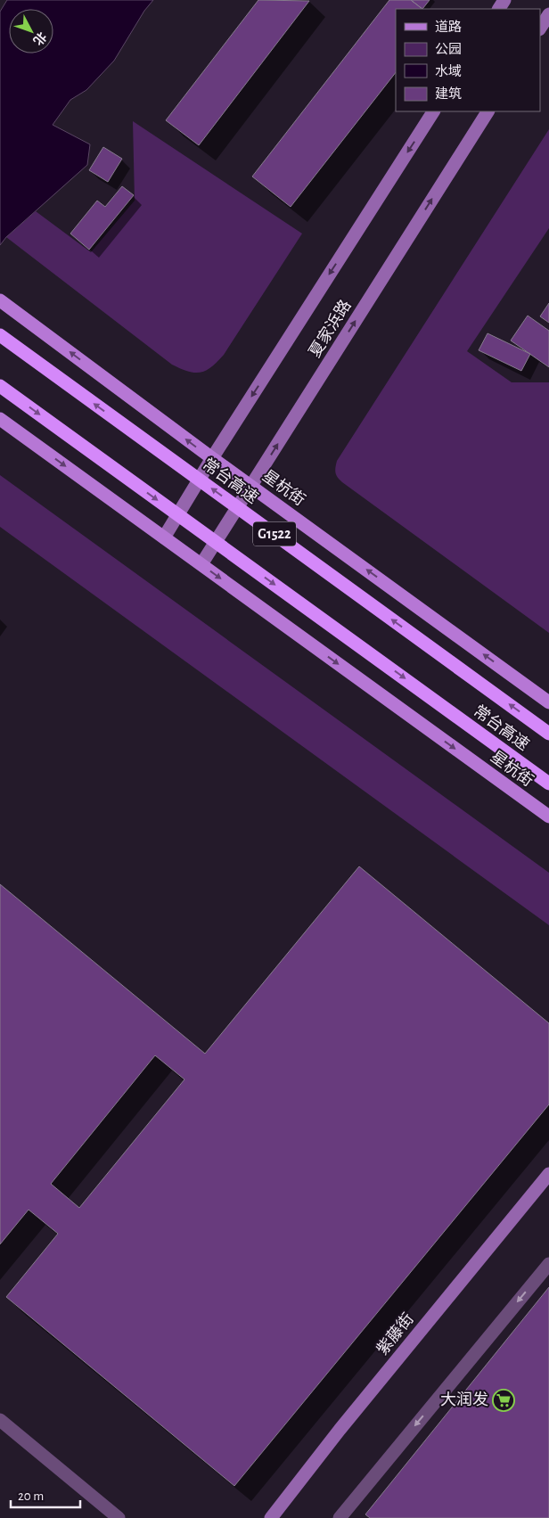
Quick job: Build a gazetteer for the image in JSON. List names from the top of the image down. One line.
{"streets":{"highway":["常台高速","G1522"],"main road":["夏家浜路","星杭街","紫藤街"]},"crossings":[["夏家浜路","星杭街"]],"places":{"supermarket":["大润发"]},"legend":["道路","公园","水域","建筑"],"scale_bar":"20 m","north":"bottom right"}
